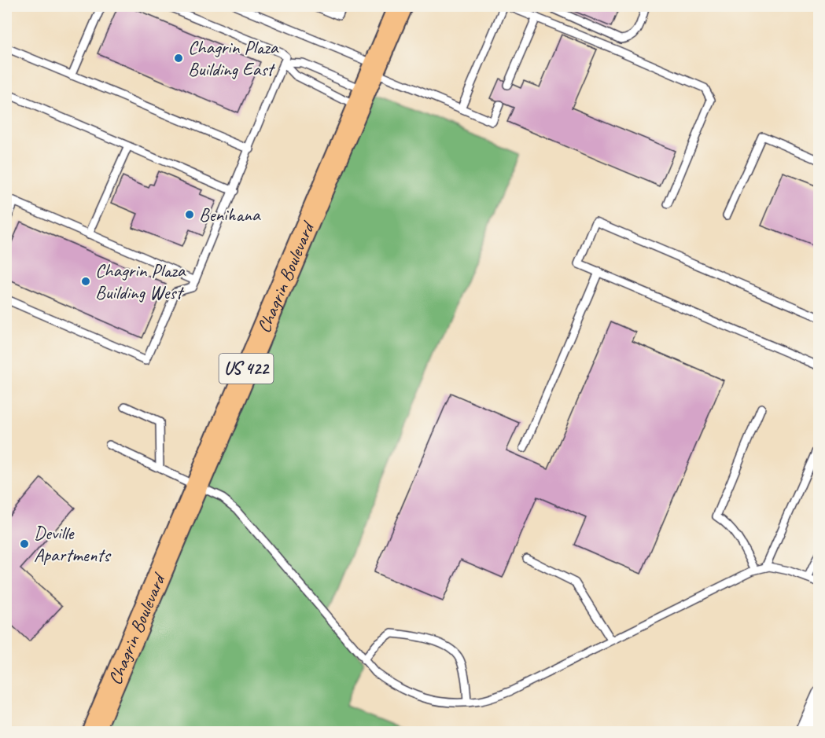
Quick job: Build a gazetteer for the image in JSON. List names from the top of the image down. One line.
{"streets":{"main road":["Chagrin Boulevard","US 422"]},"places":["Chagrin Plaza Building East","Benihana","Chagrin Plaza Building West","Deville Apartments"]}
